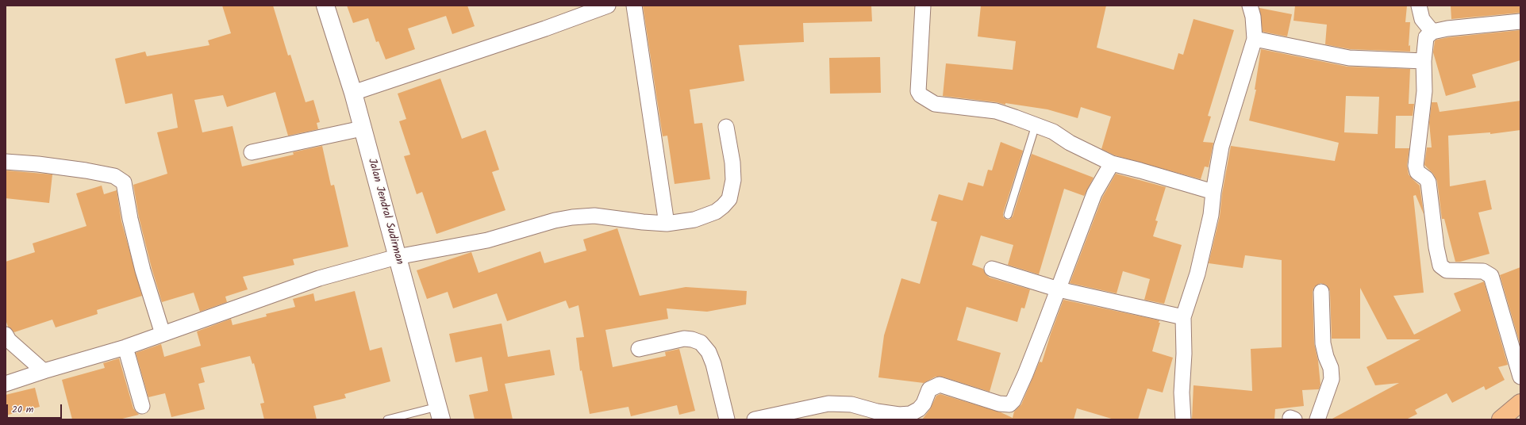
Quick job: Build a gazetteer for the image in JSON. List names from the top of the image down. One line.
{"streets":{"street":["Jalan Jendral Sudirman"]},"scale_bar":"20 m"}
